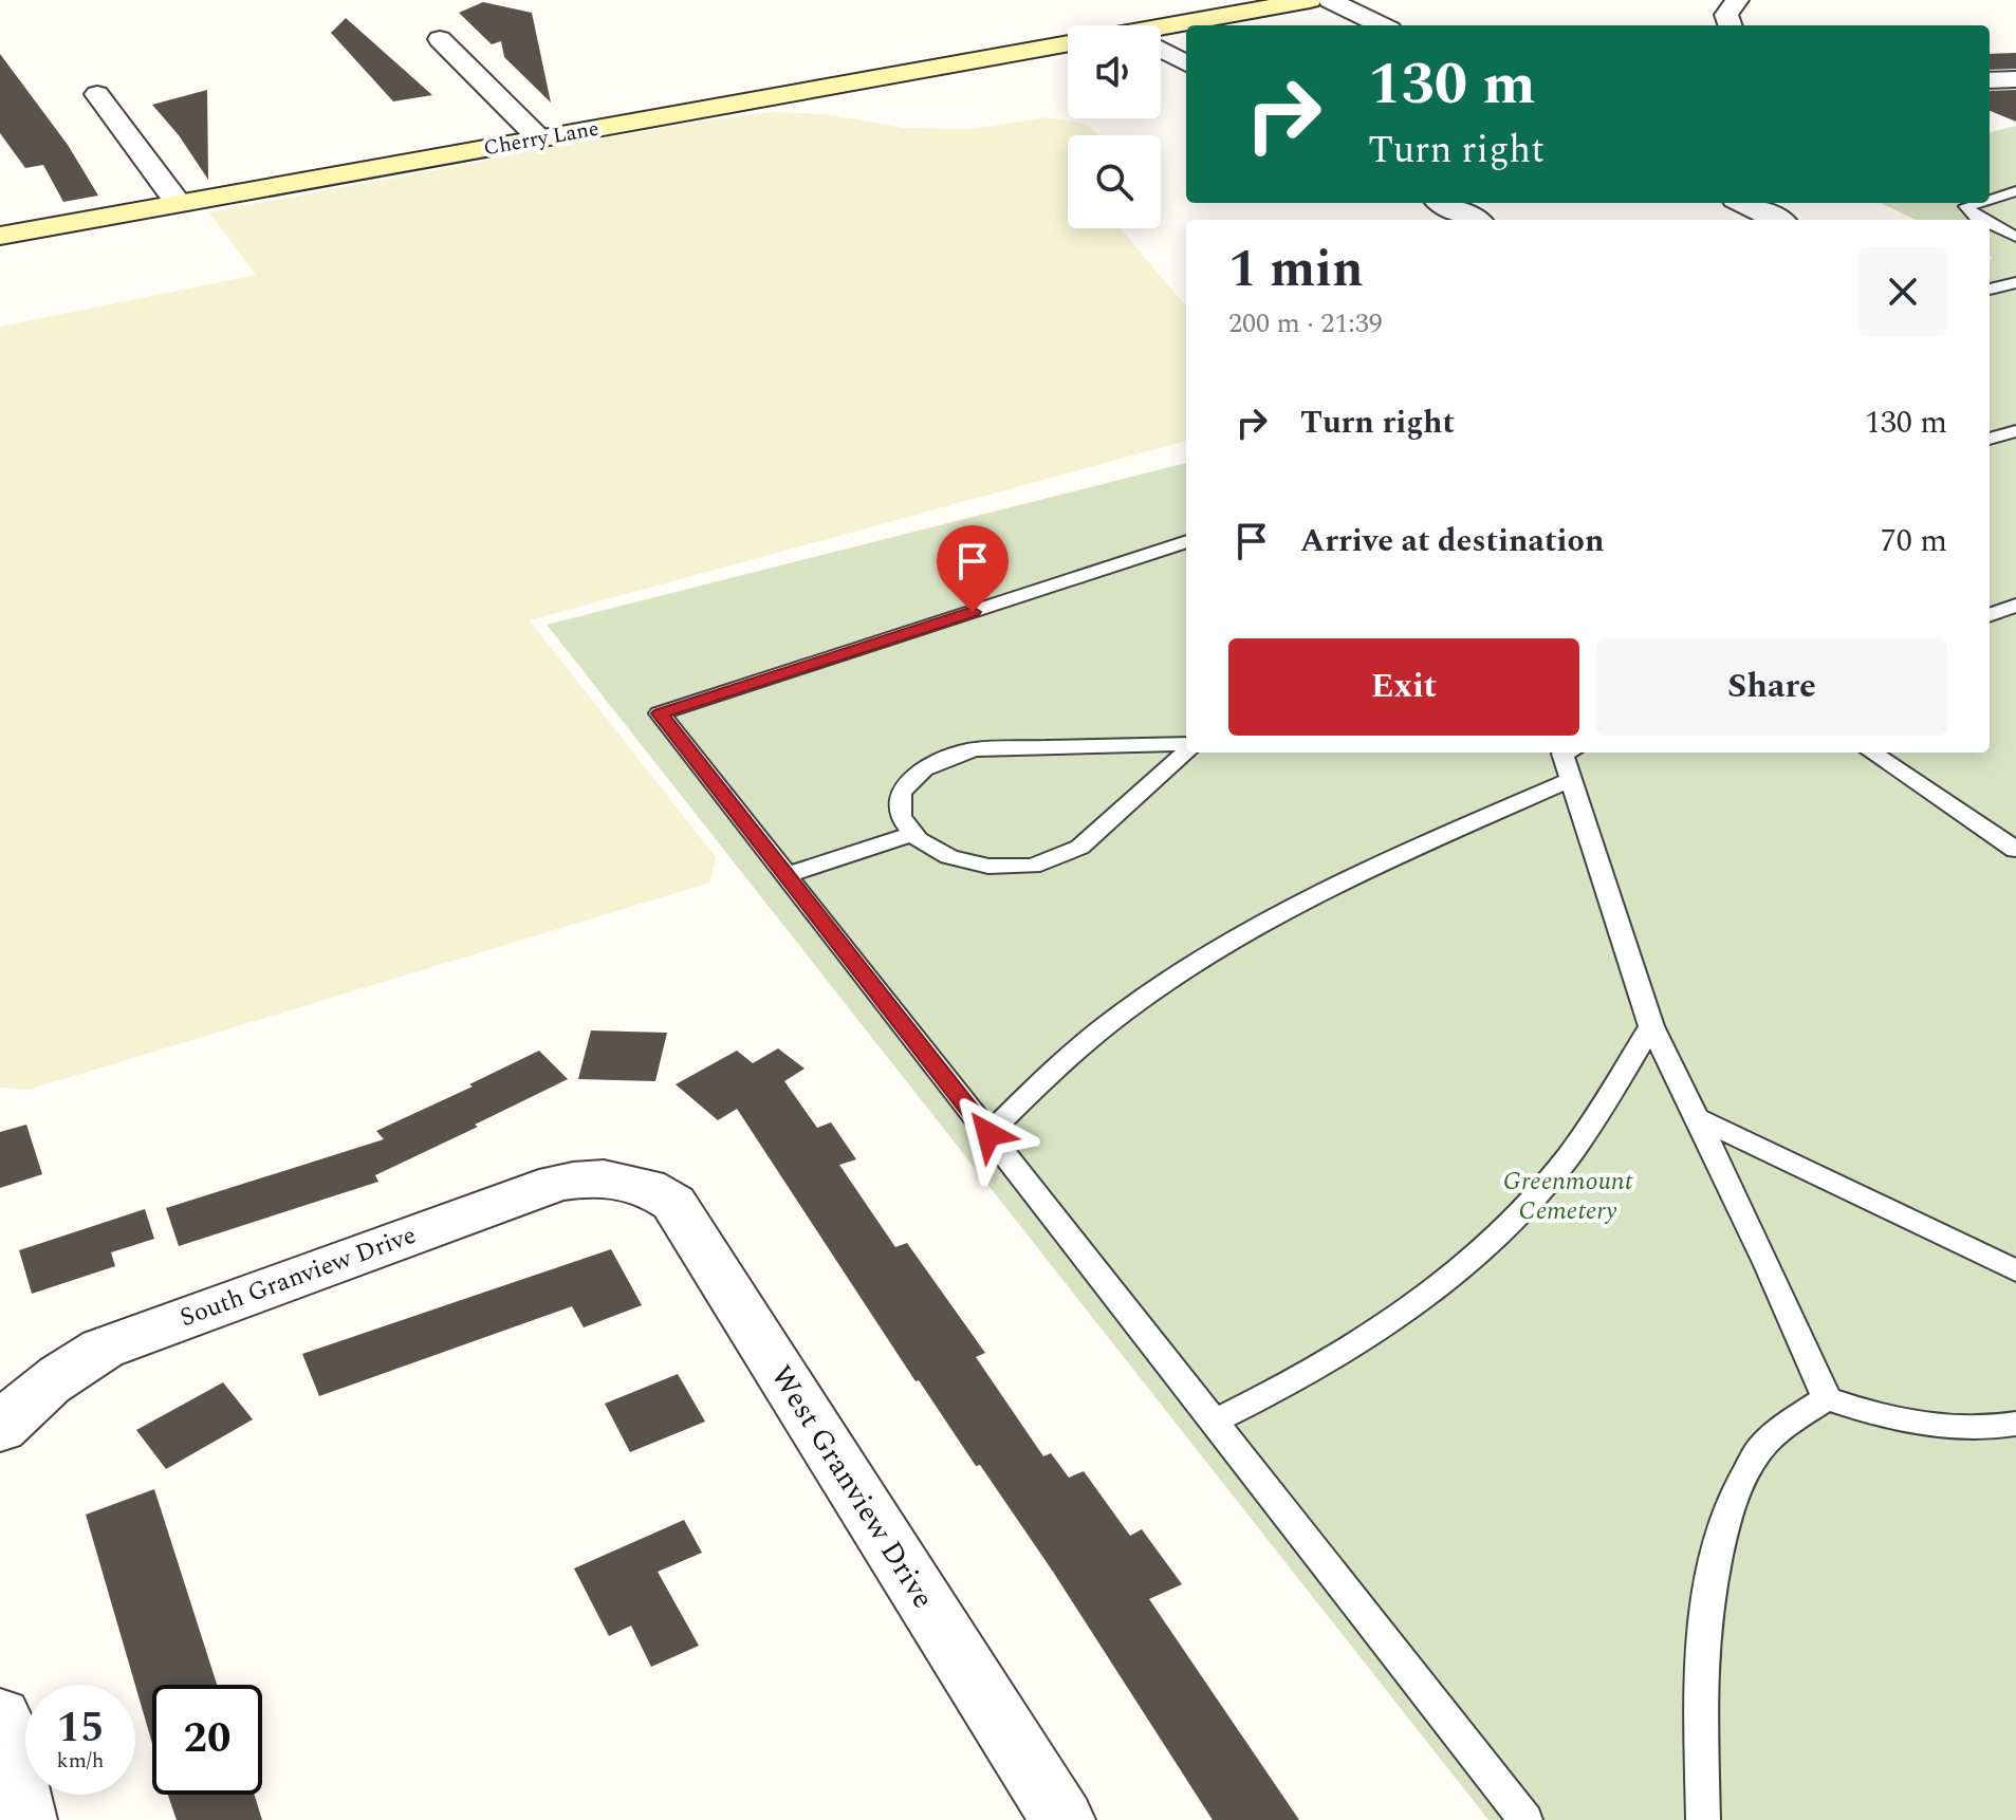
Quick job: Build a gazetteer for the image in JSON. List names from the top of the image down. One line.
{"streets":{"street":["Cherry Lane","South Granview Drive","West Granview Drive"]},"crossings":[["South Granview Drive","West Granview Drive"]],"parks":["Greenmount Cemetery"],"page":{"turn":["130 m","Turn right"],"heading":["1 min","200 m · 21:39"],"list":[{"name":"Turn right","value":"130 m"},{"name":"Arrive at destination","value":"70 m"}],"buttons":["Exit","Share"],"speed":"15 km/h","limit":"20"}}
